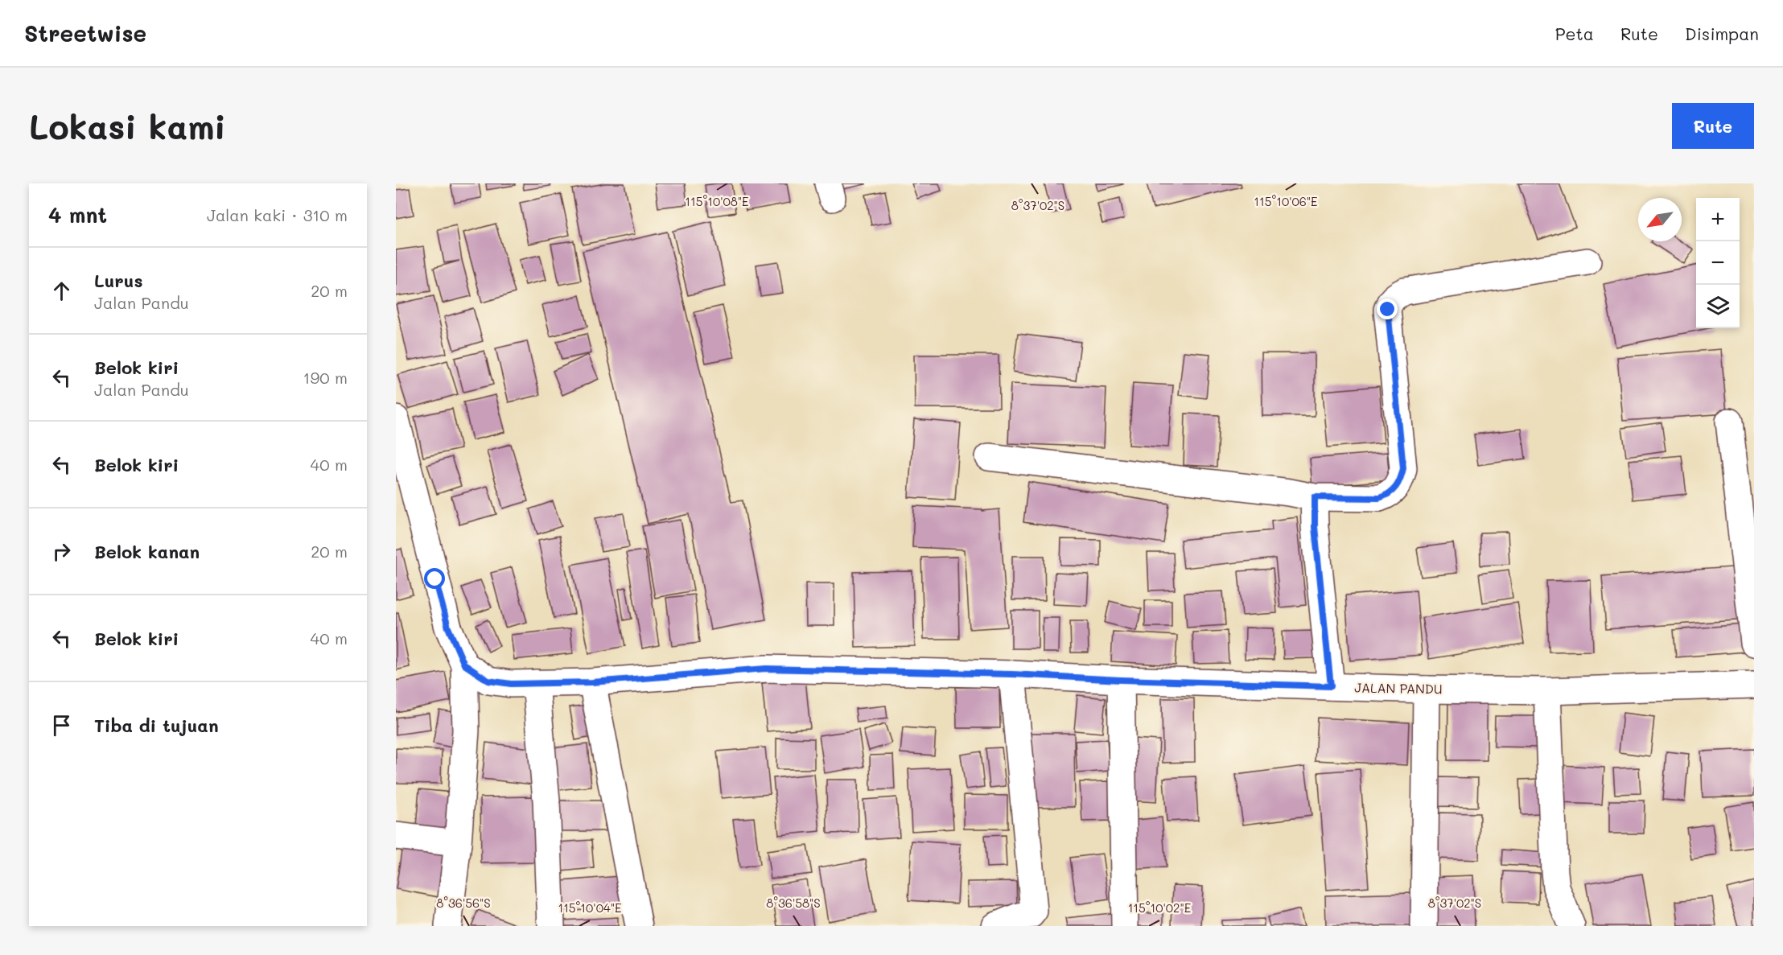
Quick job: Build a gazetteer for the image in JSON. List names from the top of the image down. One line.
{"streets":{"street":["JALAN PANDU"]},"north":"bottom left","page":{"header":"Streetwise","nav":["Peta","Rute","Disimpan"],"buttons":"Rute","title":"Lokasi kami","heading":["4 mnt","Jalan kaki · 310 m"],"map_buttons":["+","−"],"list":[["Lurus","Jalan Pandu","20 m"],["Belok kiri","Jalan Pandu","190 m"],["Belok kiri","40 m"],["Belok kanan","20 m"],["Belok kiri","40 m"],"Tiba di tujuan"]},"coordinates":["115°10'08\"E","115°10'06\"E","8°37'02\"S","8°36'56\"S","8°36'58\"S","115°10'04\"E","115°10'02\"E"]}
